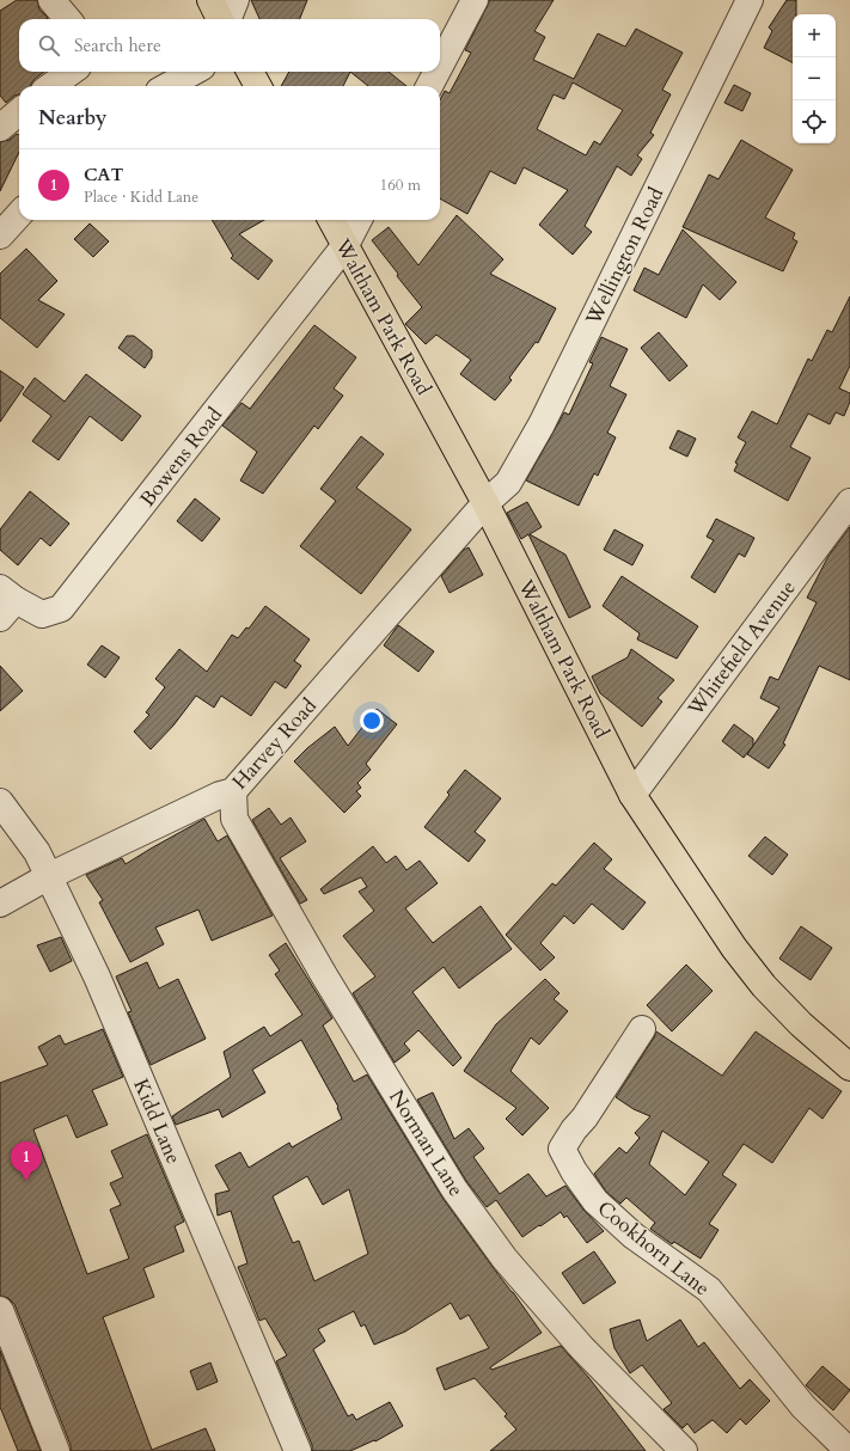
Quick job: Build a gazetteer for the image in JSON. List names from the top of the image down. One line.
{"streets":{"main road":["Waltham Park Road"],"street":["Wellington Road","Bowens Road","Whitefield Avenue","Harvey Road","Kidd Lane","Norman Lane","Cookhorn Lane"]},"crossings":[["Wellington Road","Waltham Park Road"],["Wellington Road","Harvey Road"],["Waltham Park Road","Bowens Road"],["Waltham Park Road","Whitefield Avenue"],["Waltham Park Road","Harvey Road"],["Harvey Road","Kidd Lane"],["Harvey Road","Norman Lane"]],"page":{"map_buttons":["+","−"],"search":"Search here","heading":"Nearby","list":[{"mark":"1","name":"CAT","note":"Place · Kidd Lane","value":"160 m"}],"pins":"1"}}
